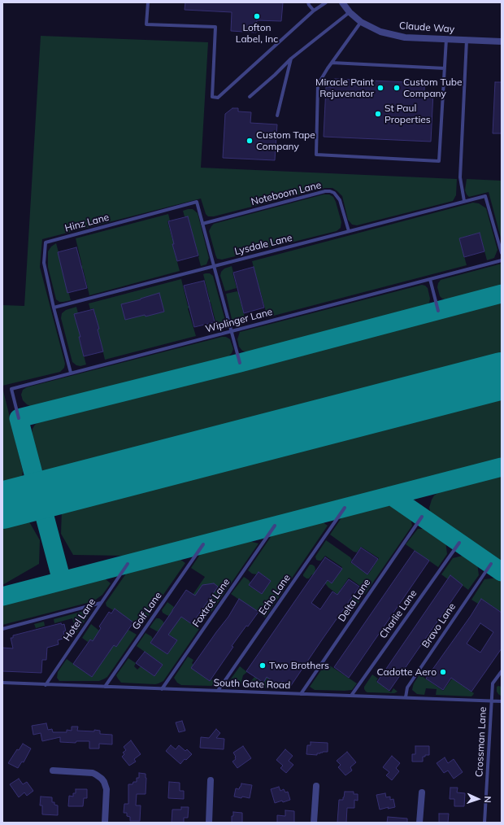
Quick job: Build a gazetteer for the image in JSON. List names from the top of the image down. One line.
{"streets":{"street":["Claude Way"],"lane":["Noteboom Lane","Hinz Lane","Lysdale Lane","Wiplinger Lane","Echo Lane","Delta Lane","Foxtrot Lane","Golf Lane","Charlie Lane","Hotel Lane","Bravo Lane","South Gate Road","Crossman Lane"]},"crossings":[["Noteboom Lane","Hinz Lane"],["Noteboom Lane","Lysdale Lane"],["Hinz Lane","Lysdale Lane"],["Echo Lane","South Gate Road"],["Delta Lane","South Gate Road"],["Foxtrot Lane","South Gate Road"],["Golf Lane","South Gate Road"],["Charlie Lane","South Gate Road"],["Hotel Lane","South Gate Road"],["Bravo Lane","South Gate Road"],["South Gate Road","Crossman Lane"]],"places":["Lofton Label, Inc","Miracle Paint Rejuvenator","Custom Tube Company","St Paul Properties","Custom Tape Company","Two Brothers","Cadotte Aero"],"north":"right"}
